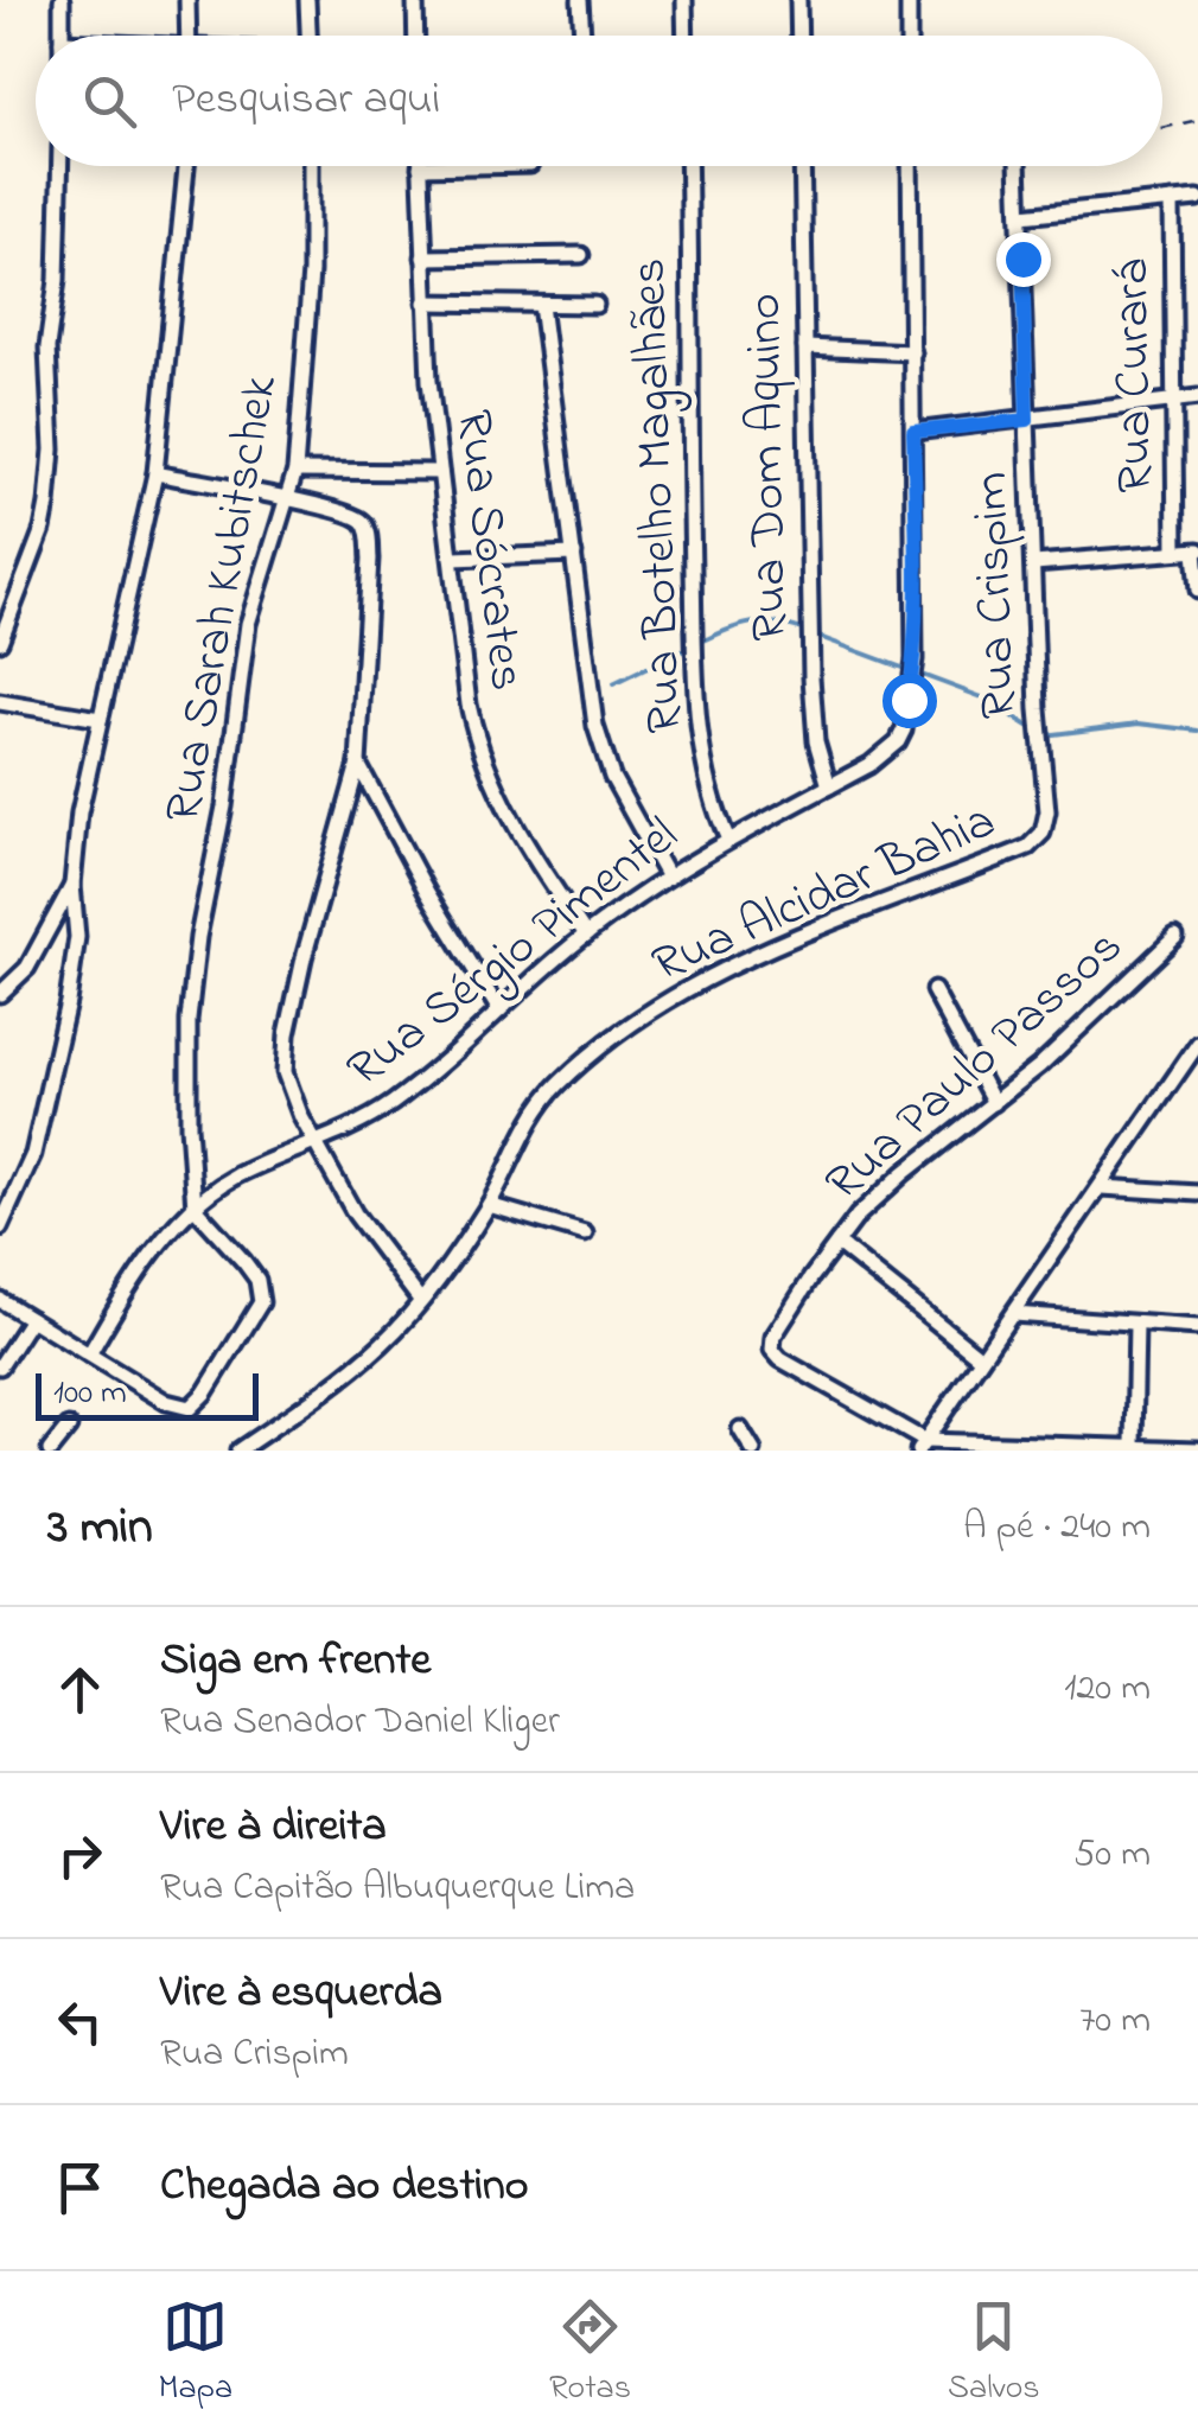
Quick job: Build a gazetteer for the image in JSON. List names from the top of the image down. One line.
{"streets":{"street":["Rua Curará","Rua Dom Aquino","Rua Botelho Magalhães","Rua Sócrates","Rua Crispim","Rua Sarah Kubitschek","Rua Alcidar Bahia","Rua Sérgio Pimentel","Rua Paulo Passos"]},"crossings":[["Rua Dom Aquino","Rua Sérgio Pimentel"],["Rua Botelho Magalhães","Rua Sérgio Pimentel"],["Rua Sócrates","Rua Sérgio Pimentel"],["Rua Crispim","Rua Alcidar Bahia"],["Rua Sarah Kubitschek","Rua Sérgio Pimentel"]],"scale_bar":"100 m","page":{"search":"Pesquisar aqui","scale":"100 m","heading":["3 min","A pé · 240 m"],"list":[["Siga em frente","Rua Senador Daniel Kliger","120 m"],["Vire à direita","Rua Capitão Albuquerque Lima","50 m"],["Vire à esquerda","Rua Crispim","70 m"],"Chegada ao destino"],"nav":["Mapa","Rotas","Salvos"]}}
